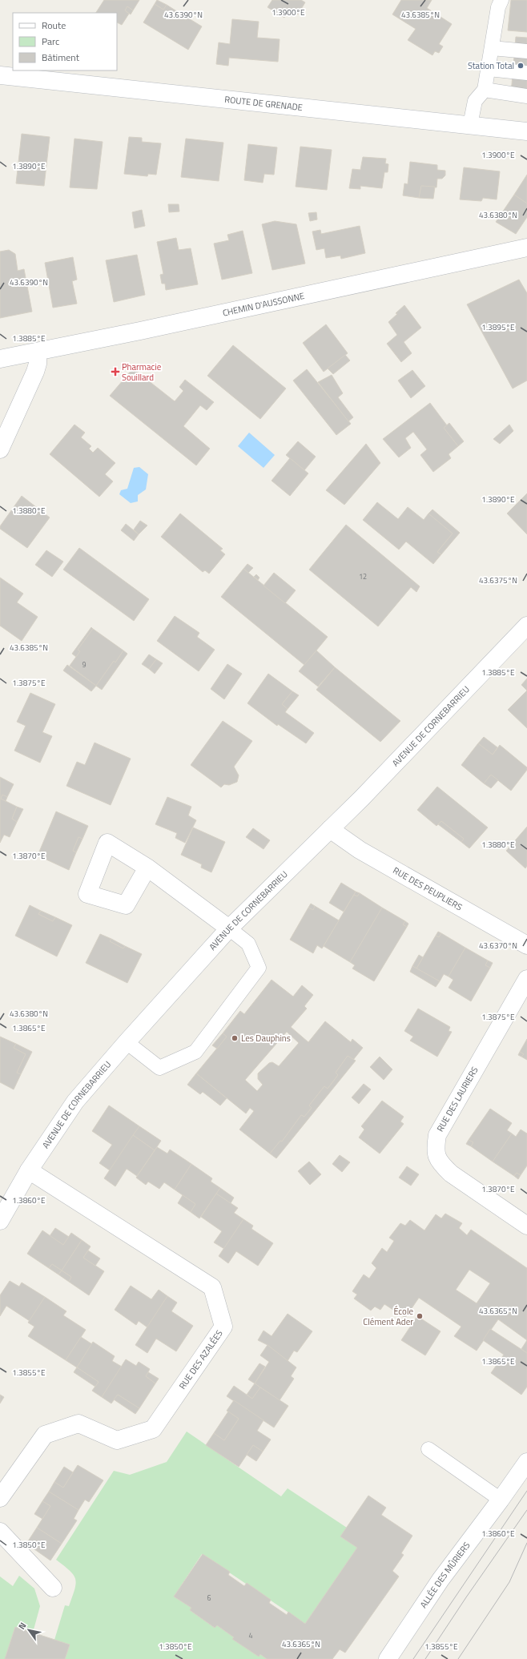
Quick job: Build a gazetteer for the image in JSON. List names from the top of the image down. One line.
{"streets":{"street":["ROUTE DE GRENADE","CHEMIN D'AUSSONNE","AVENUE DE CORNEBARRIEU","RUE DES PEUPLIERS","RUE DES LAURIERS","RUE DES AZALÉES","ALLÉE DES MÛRIERS"]},"crossings":[["AVENUE DE CORNEBARRIEU","RUE DES PEUPLIERS"],["AVENUE DE CORNEBARRIEU","RUE DES AZALÉES"]],"places":{"other":["Station Total","Les Dauphins","École Clément Ader"],"health":["Pharmacie Souillard"]},"house_numbers":["12","9","6","4"],"legend":["Route","Parc","Bâtiment"],"north":"top left","coordinates":["1.3900°E","43.6390°N","43.6385°N","1.3890°E","43.6380°N","1.3895°E","1.3885°E","1.3880°E","43.6375°N","1.3875°E","1.3870°E","43.6370°N","1.3865°E","1.3860°E","43.6365°N","1.3855°E","1.3850°E"]}
